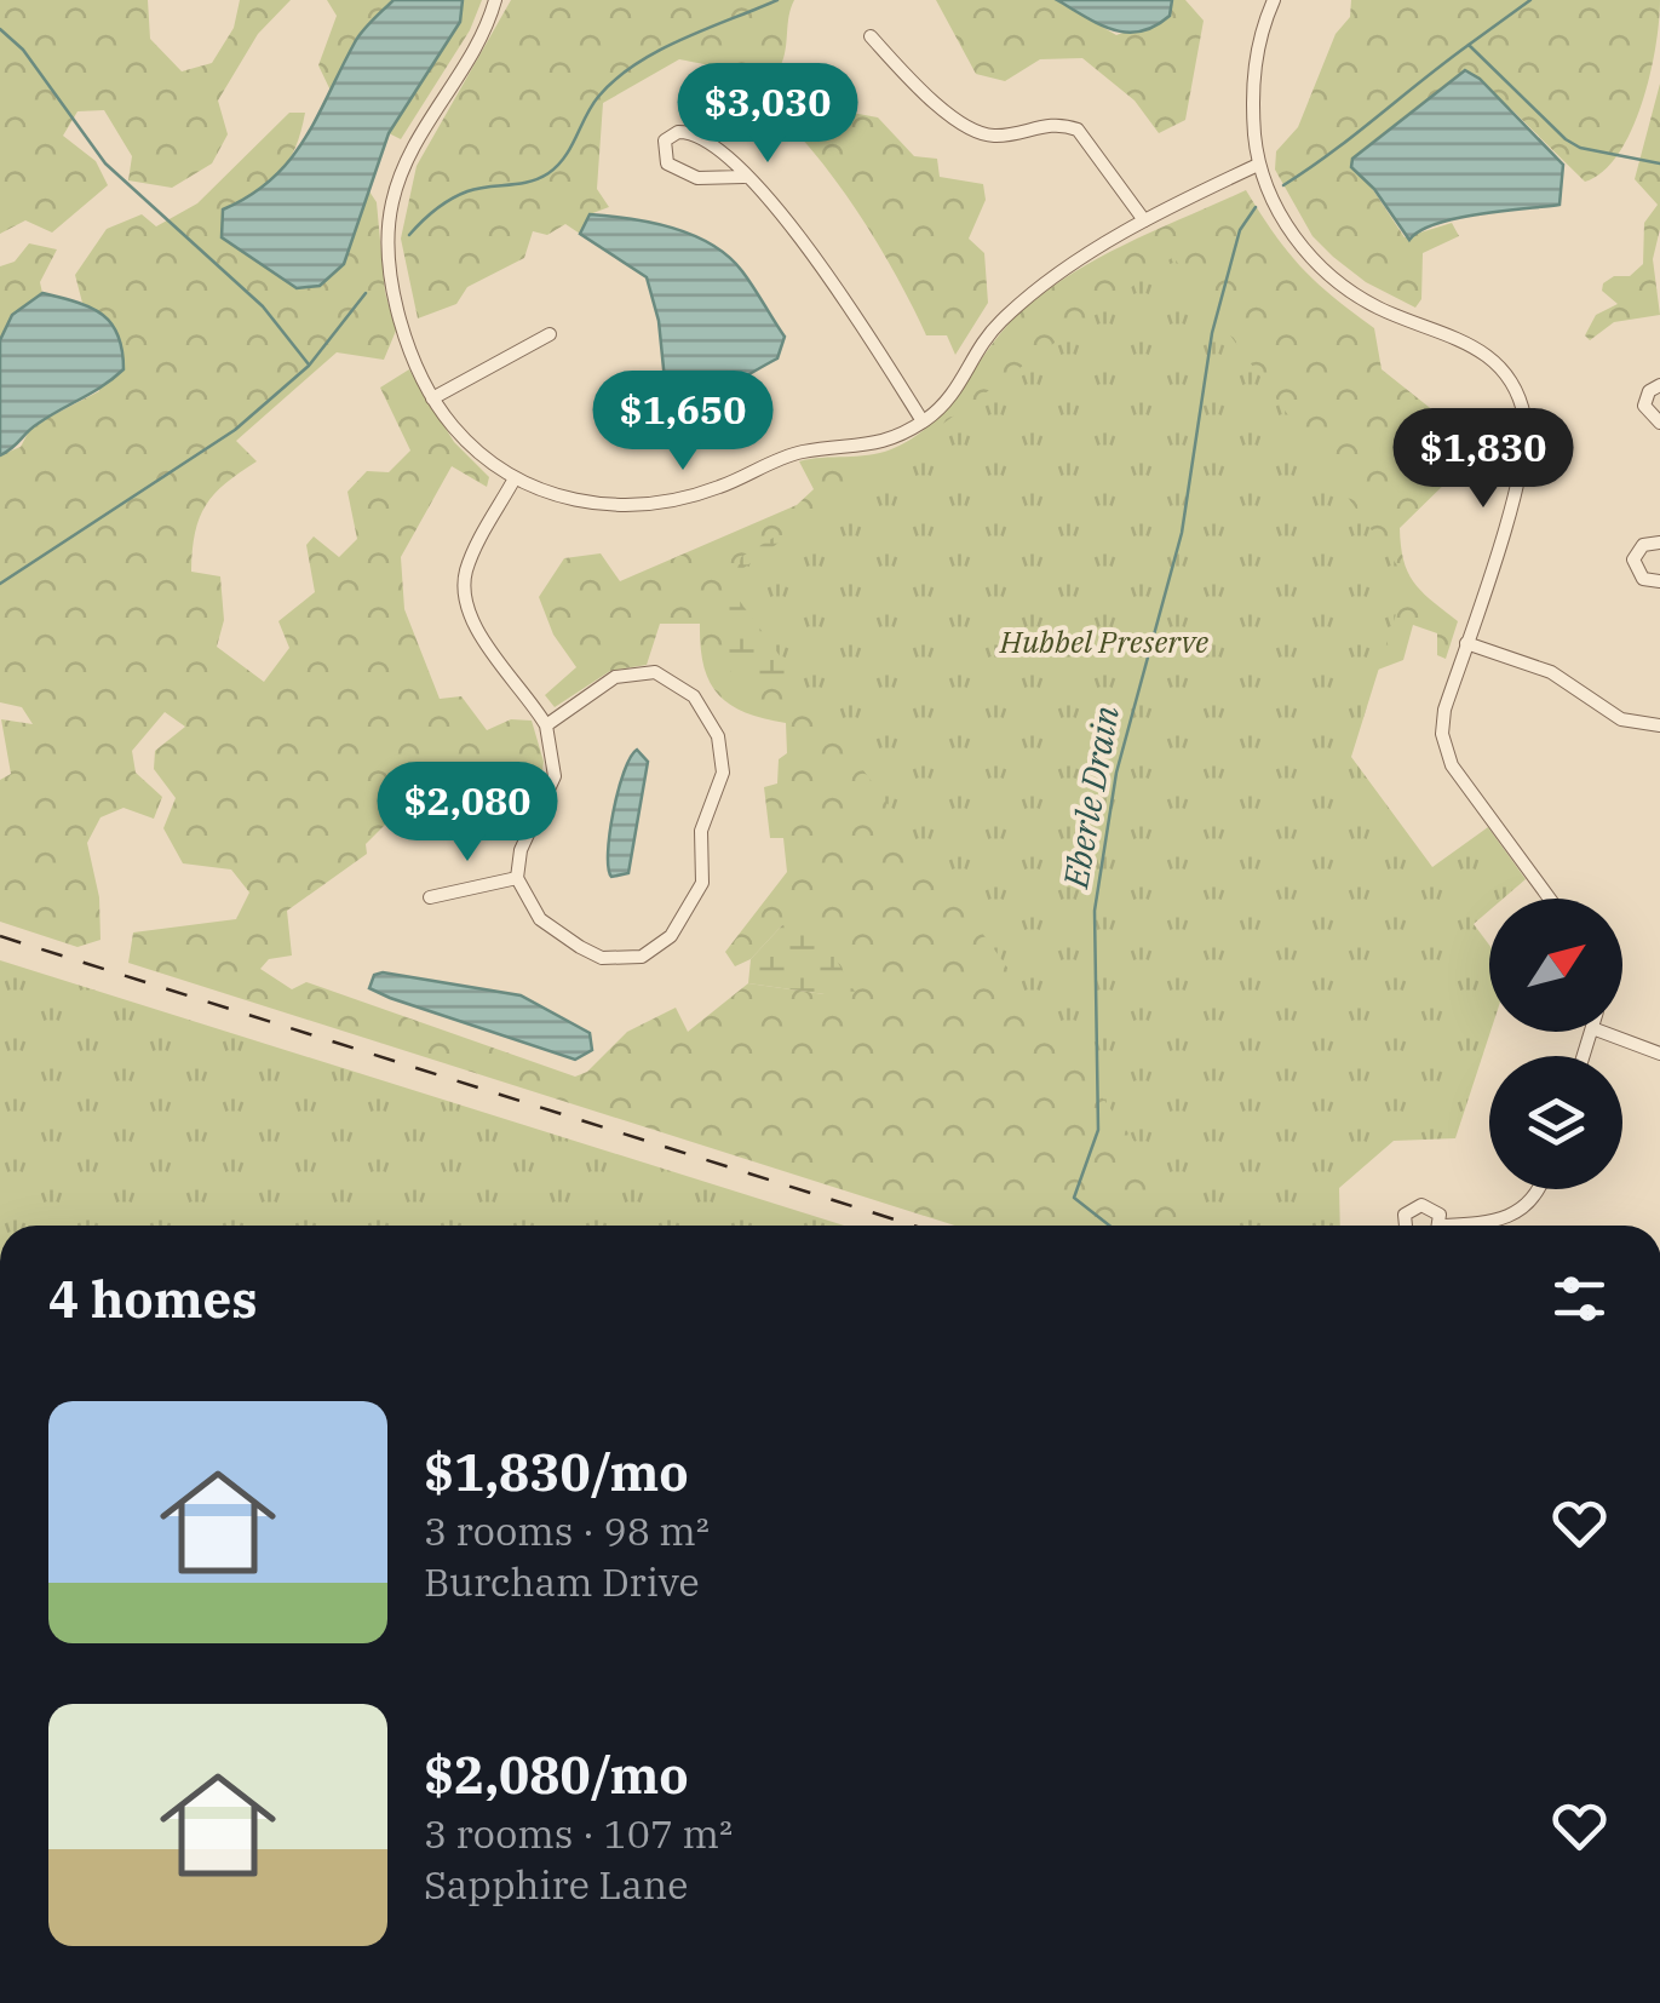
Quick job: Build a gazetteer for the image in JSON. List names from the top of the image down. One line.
{"water":["Eberle Drain"],"parks":["Hubbel Preserve"],"north":"top right","page":{"price":["$3,030","$1,650","$1,830","$2,080"],"heading":"4 homes","list":[{"name":"$1,830/mo","note":"3 rooms · 98 m² · Burcham Drive"},{"name":"$2,080/mo","note":"3 rooms · 107 m² · Sapphire Lane"}]}}
